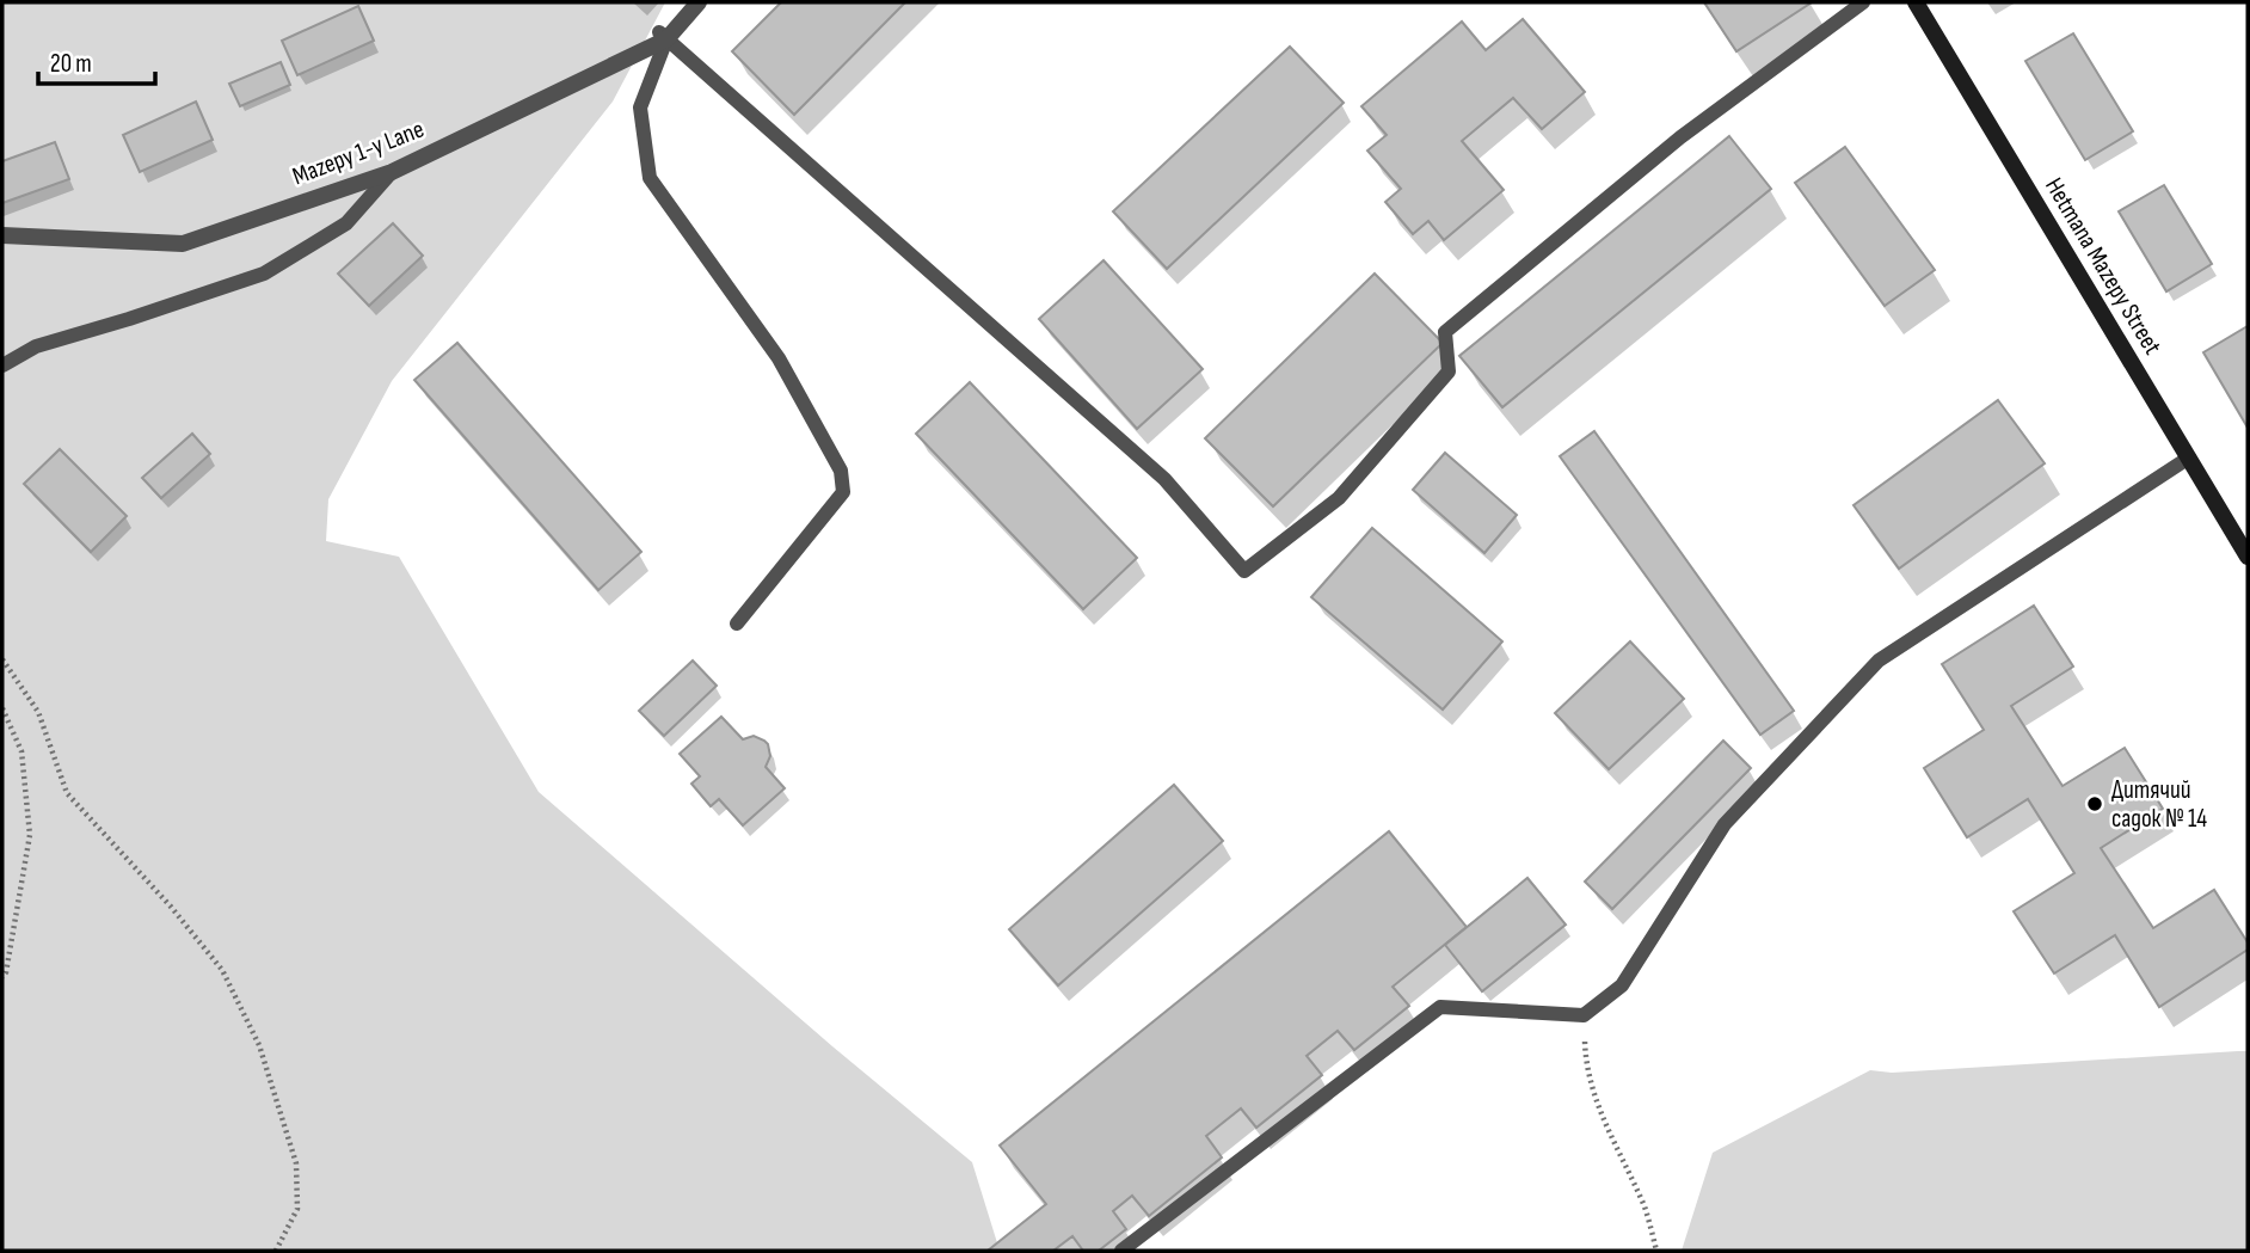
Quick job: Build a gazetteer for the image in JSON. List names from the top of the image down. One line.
{"streets":{"main road":["Hetmana Mazepy Street"],"street":["Mazepy 1-y Lane"]},"places":["Дитячий садок № 14"],"scale_bar":"20 m"}
